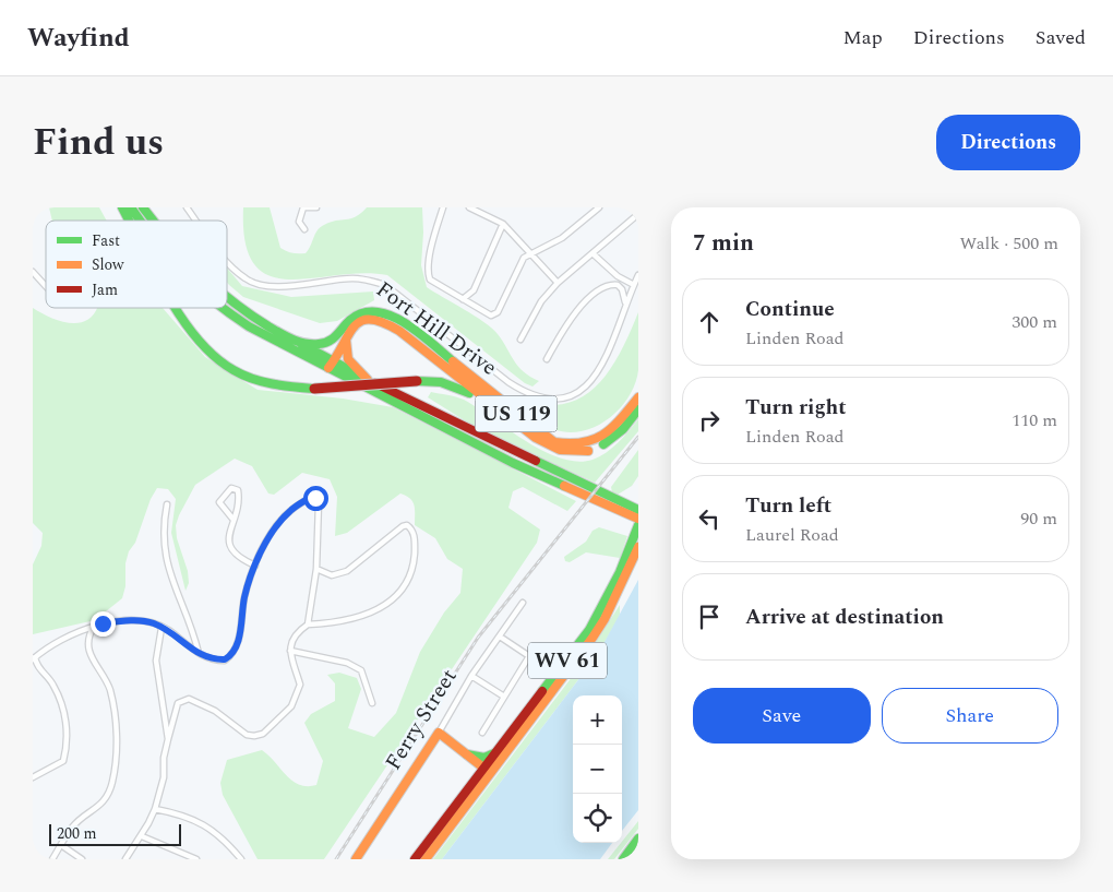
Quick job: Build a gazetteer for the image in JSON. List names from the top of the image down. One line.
{"streets":{"main road":["US 119","WV 61","Ferry Street"],"street":["Fort Hill Drive"]},"legend":["Fast","Slow","Jam"],"scale_bar":"200 m","page":{"header":"Wayfind","nav":["Map","Directions","Saved"],"title":"Find us","buttons":["Directions",["Save","Share"]],"heading":["7 min","Walk · 500 m"],"list":[["Continue","Linden Road","300 m"],["Turn right","Linden Road","110 m"],["Turn left","Laurel Road","90 m"],"Arrive at destination"],"map_buttons":["+","−"],"scale":"200 m"}}
